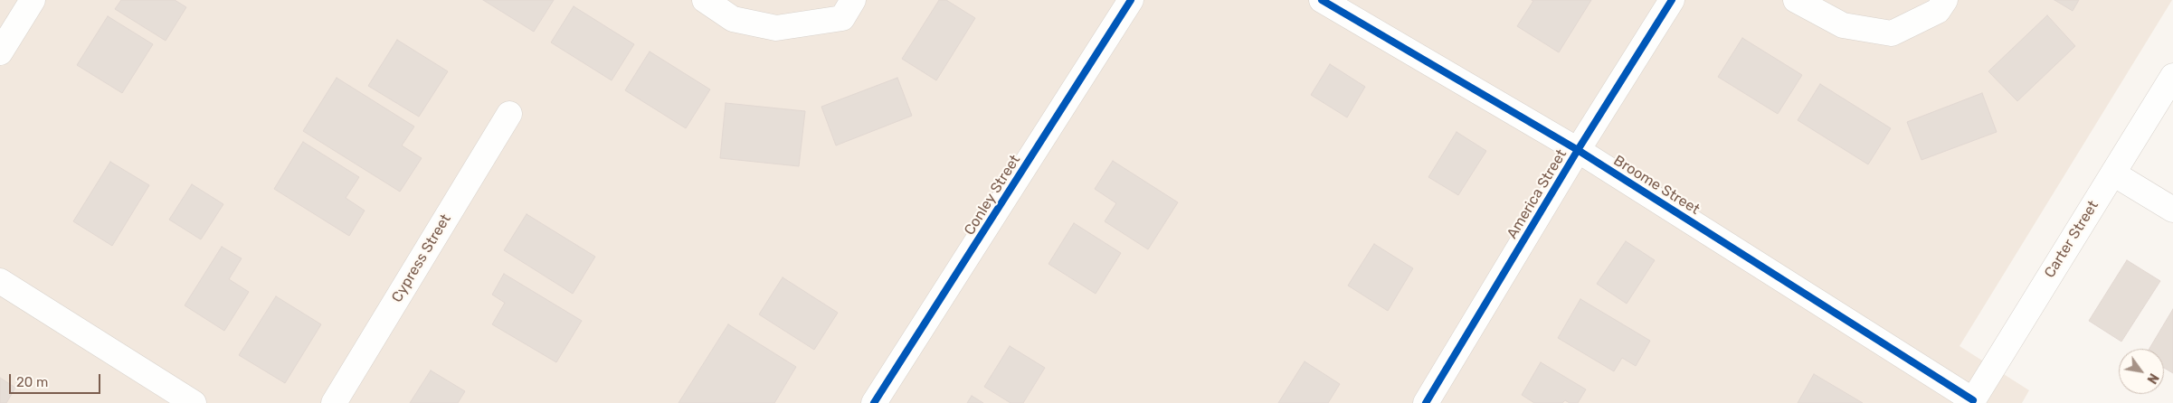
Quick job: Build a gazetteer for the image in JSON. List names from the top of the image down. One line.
{"streets":{"street":["Broome Street","America Street","Conley Street","Carter Street","Cypress Street"]},"crossings":[["Broome Street","America Street"],["Broome Street","Carter Street"]],"scale_bar":"20 m","north":"bottom right"}
